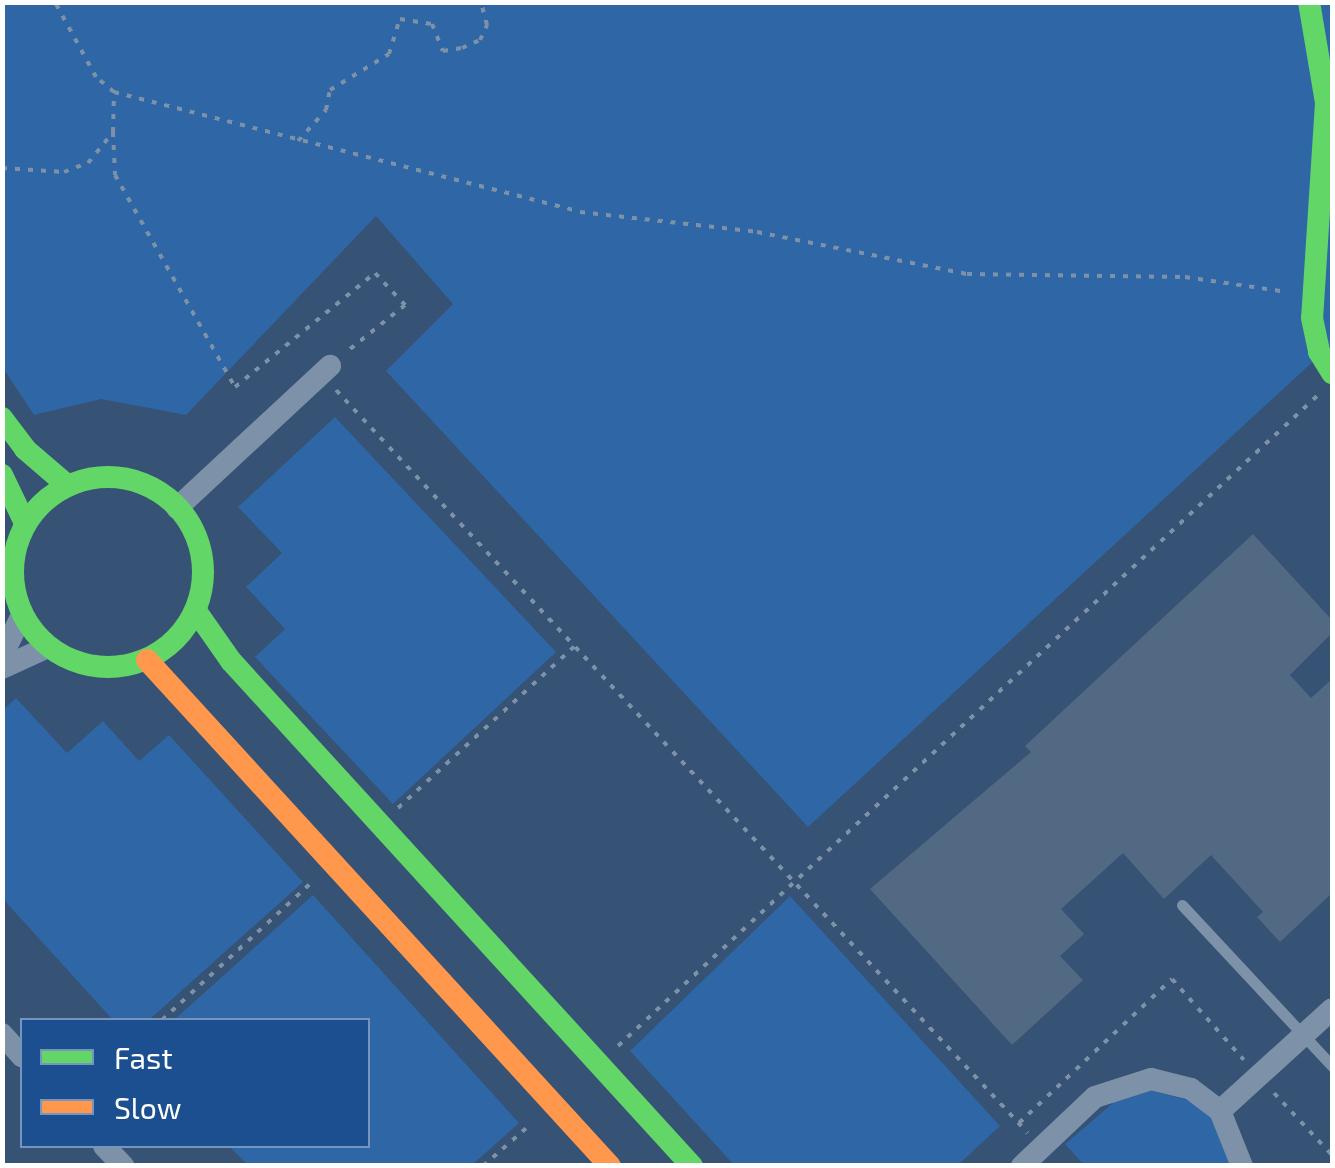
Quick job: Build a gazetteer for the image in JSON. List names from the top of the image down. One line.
{"legend":["Fast","Slow"]}
